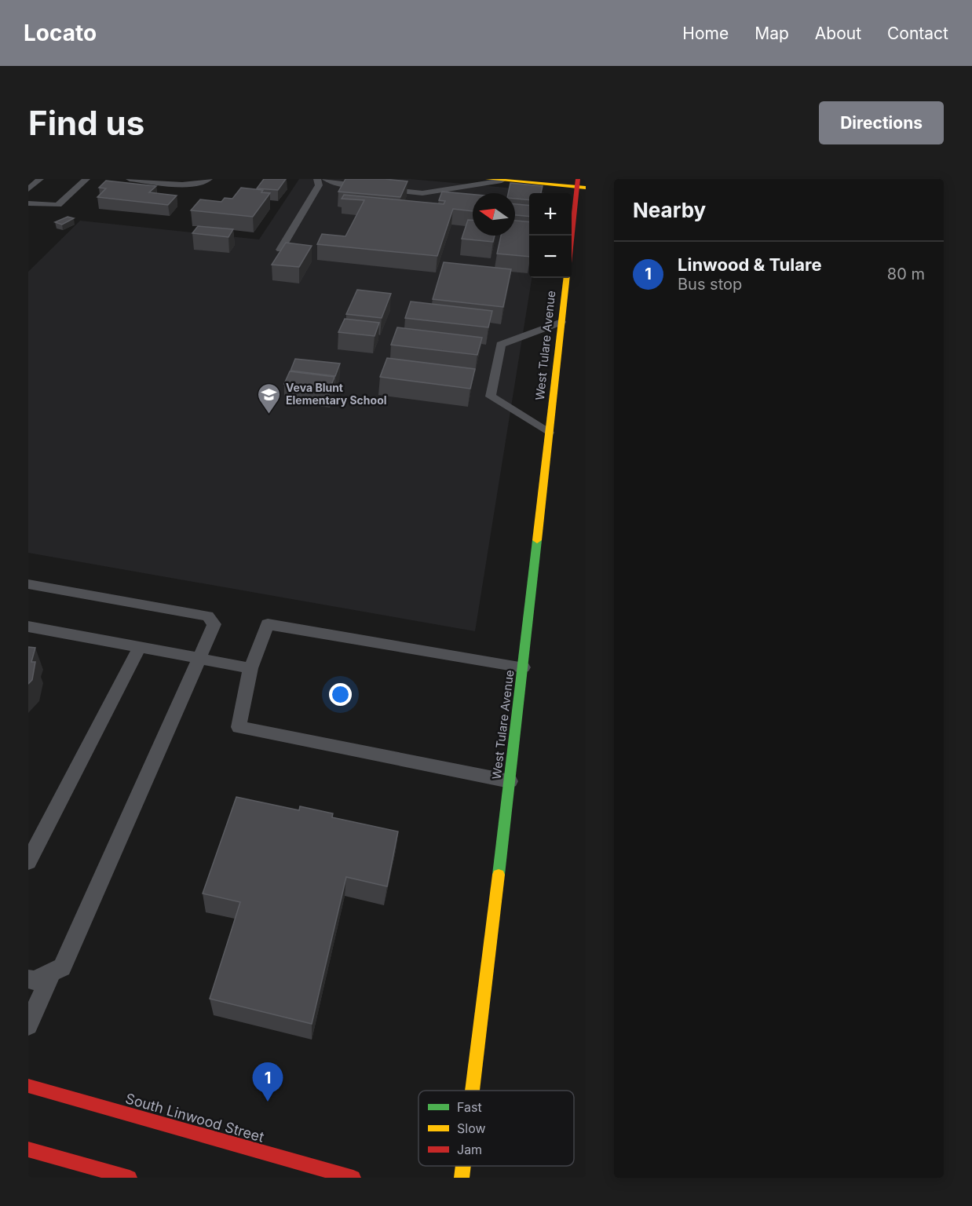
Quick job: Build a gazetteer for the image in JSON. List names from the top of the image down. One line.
{"streets":{"street":["West Tulare Avenue","South Linwood Street"]},"places":{"school or university":["Veva Blunt Elementary School"]},"legend":["Fast","Slow","Jam"],"north":"left","page":{"header":"Locato","nav":["Home","Map","About","Contact"],"buttons":"Directions","title":"Find us","heading":"Nearby","map_buttons":["+","−"],"list":[{"mark":"1","name":"Linwood & Tulare","note":"Bus stop","value":"80 m"}],"pins":"1"}}
